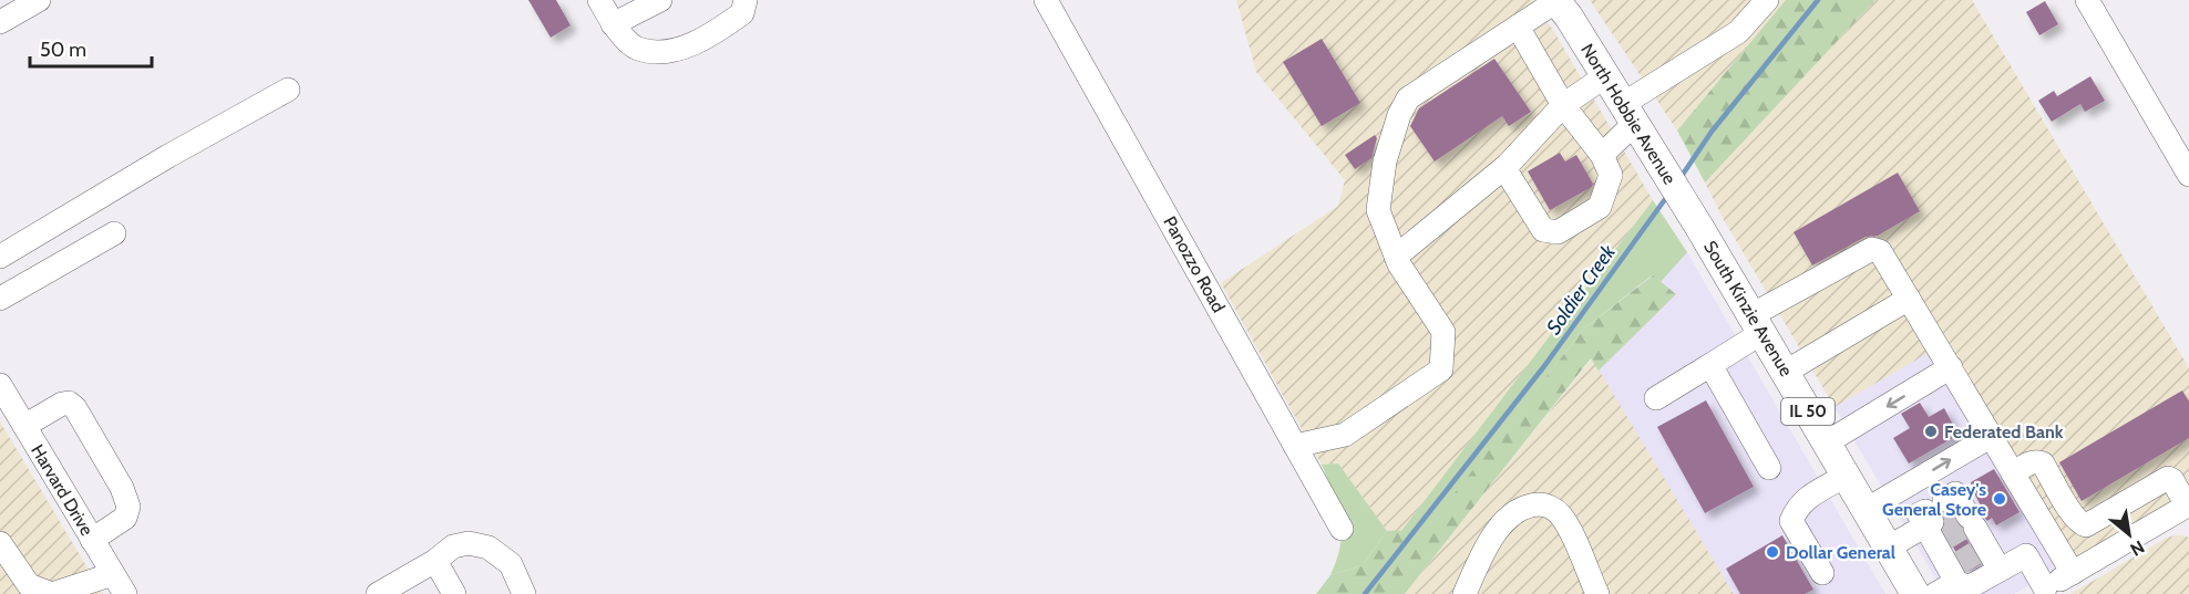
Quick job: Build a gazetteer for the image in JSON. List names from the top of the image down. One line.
{"streets":{"main road":["North Hobbie Avenue","South Kinzie Avenue","IL 50"],"street":["Panozzo Road","Harvard Drive"]},"crossings":[["North Hobbie Avenue","South Kinzie Avenue"]],"water":["Soldier Creek"],"places":["Federated Bank","Casey's General Store","Dollar General"],"scale_bar":"50 m","north":"bottom right"}
